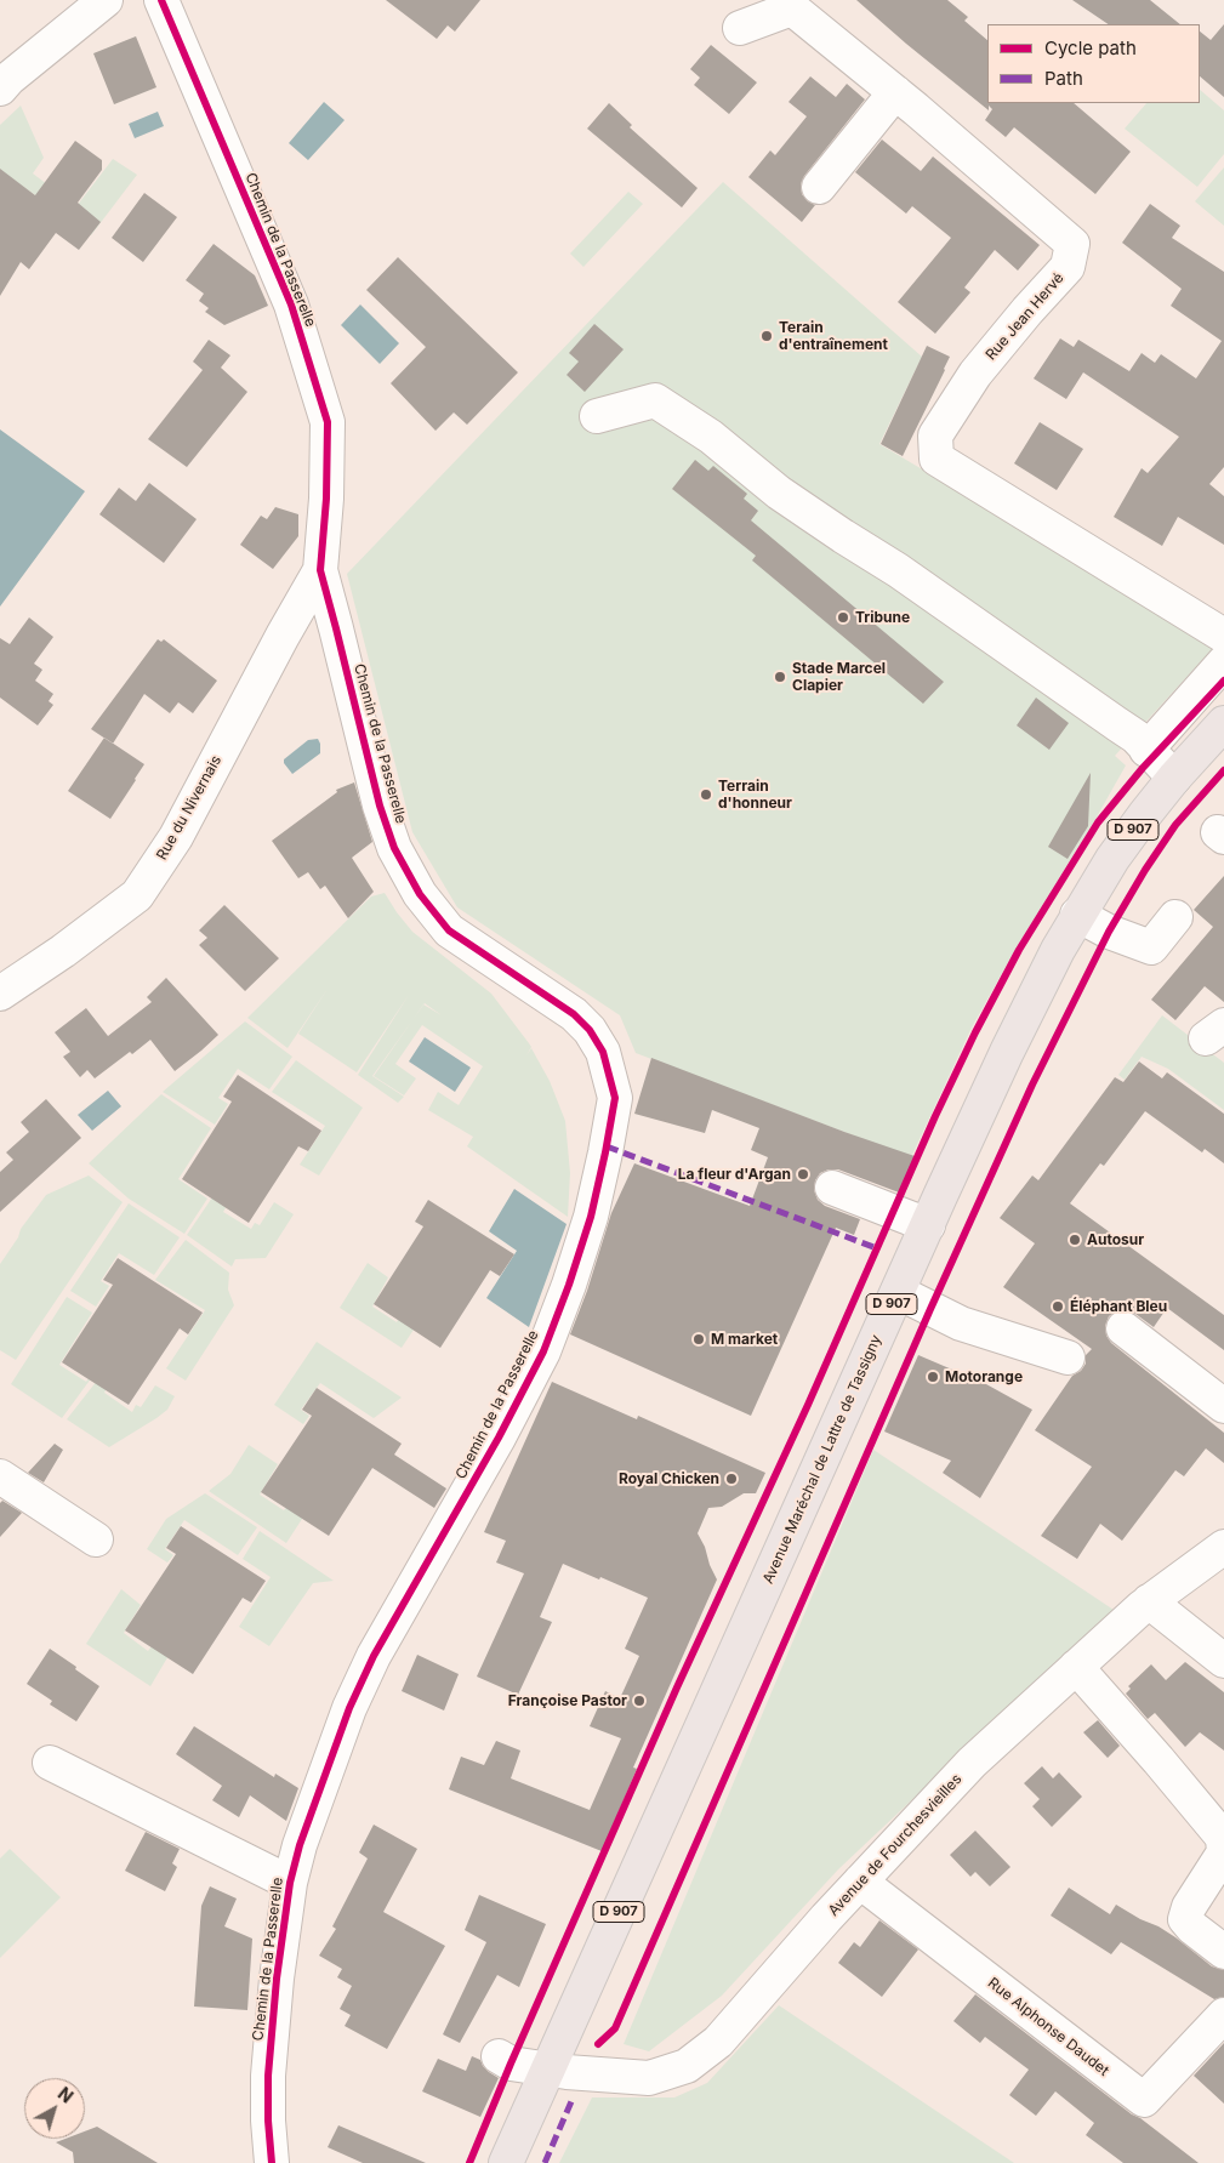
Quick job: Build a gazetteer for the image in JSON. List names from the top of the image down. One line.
{"streets":{"main road":["D 907","Avenue Maréchal de Lattre de Tassigny"],"street":["Chemin de la Passerelle","Rue Jean Hervé","Rue du Nivernais","Avenue de Fourchesvieilles","Rue Alphonse Daudet"]},"crossings":[["Chemin de la Passerelle","Rue du Nivernais"],["Avenue Maréchal de Lattre de Tassigny","Avenue de Fourchesvieilles"],["Avenue de Fourchesvieilles","Rue Alphonse Daudet"]],"places":["Terain d'entraînement","Tribune","Stade Marcel Clapier","Terrain d'honneur","La fleur d'Argan","Autosur","Éléphant Bleu","M market","Motorange","Royal Chicken","Françoise Pastor"],"legend":["Cycle path","Path"],"north":"top right"}
